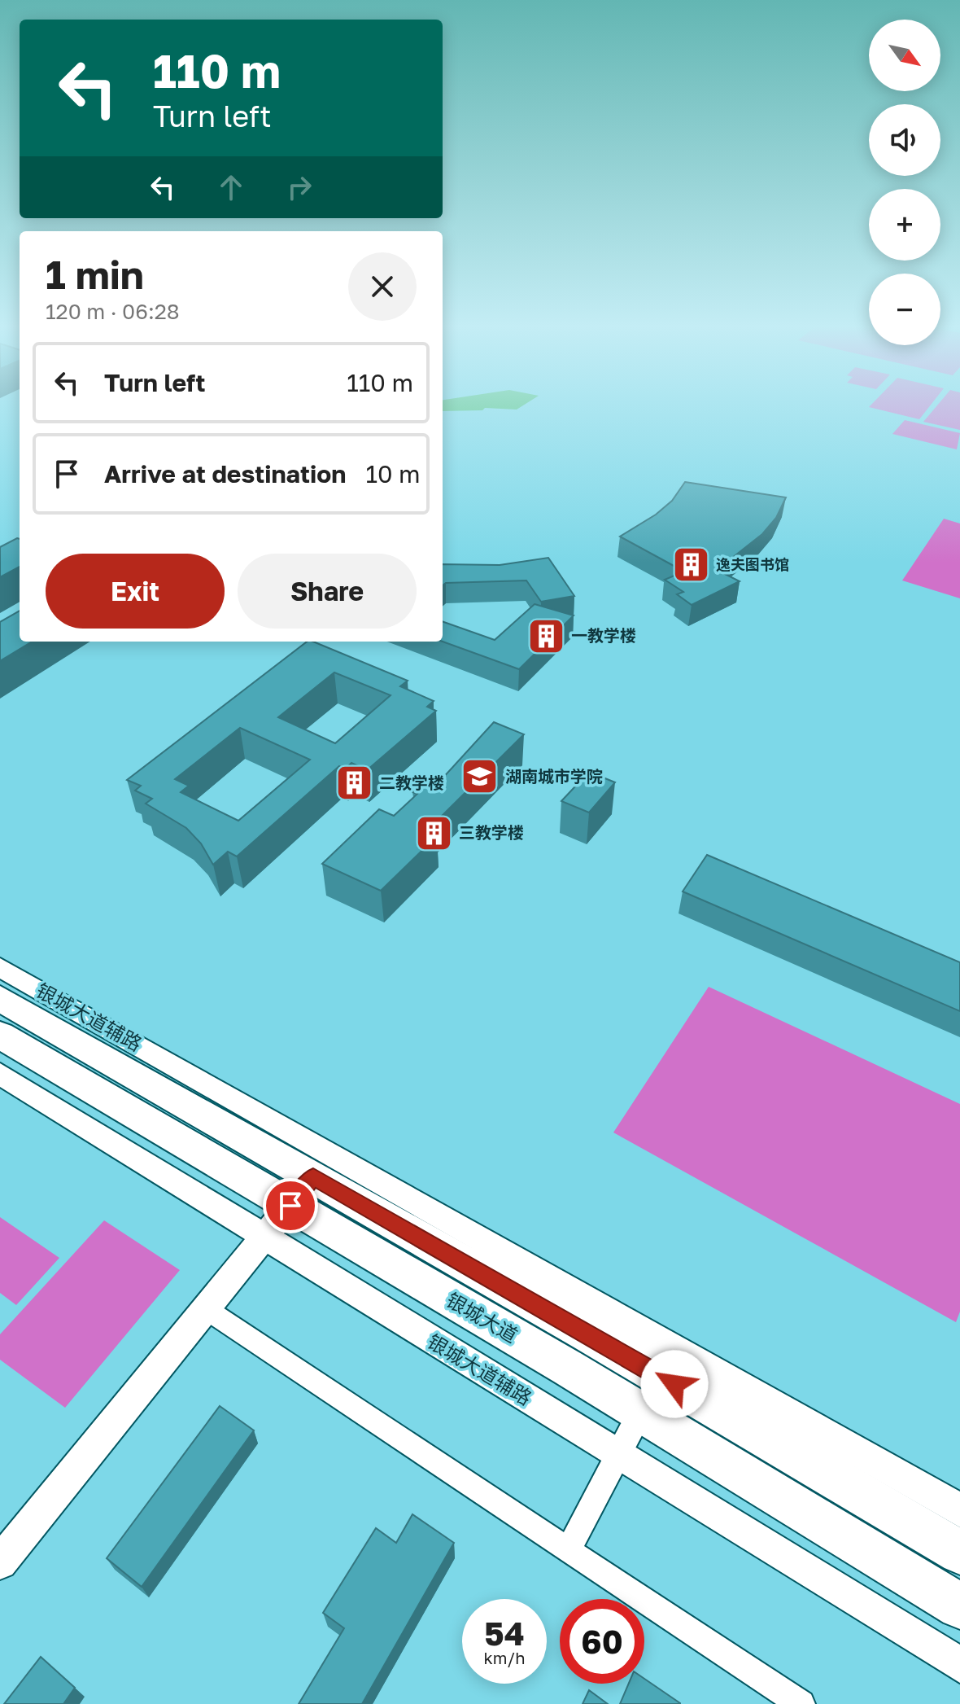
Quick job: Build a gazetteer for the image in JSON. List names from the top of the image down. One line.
{"streets":{"main road":["银城大道"],"street":["银城大道辅路"]},"places":{"building":["逸夫图书馆","一教学楼","二教学楼","三教学楼"],"school or university":["湖南城市学院"]},"north":"bottom right","page":{"map_buttons":["+","−"],"turn":["110 m","Turn left"],"heading":["1 min","120 m · 06:28"],"list":[{"name":"Turn left","value":"110 m"},{"name":"Arrive at destination","value":"10 m"}],"buttons":["Exit","Share"],"speed":"54 km/h","limit":"60"}}
